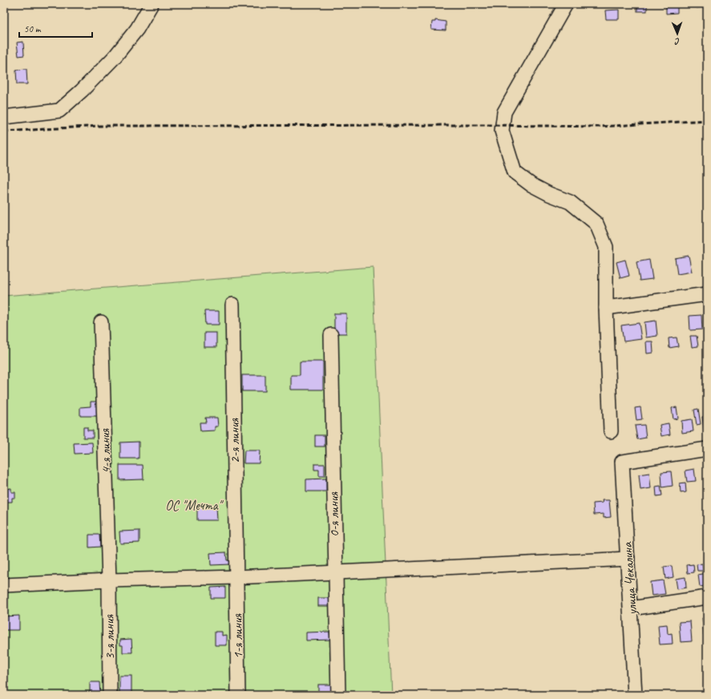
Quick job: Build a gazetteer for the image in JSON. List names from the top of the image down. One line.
{"streets":{"street":["2-я линия","4-я линия","0-я линия","улица Чекалина","1-я линия","3-я линия"]},"crossings":[["2-я линия","1-я линия"],["4-я линия","3-я линия"]],"parks":["ОС \"Мечта\""],"scale_bar":"50 m","north":"bottom"}
